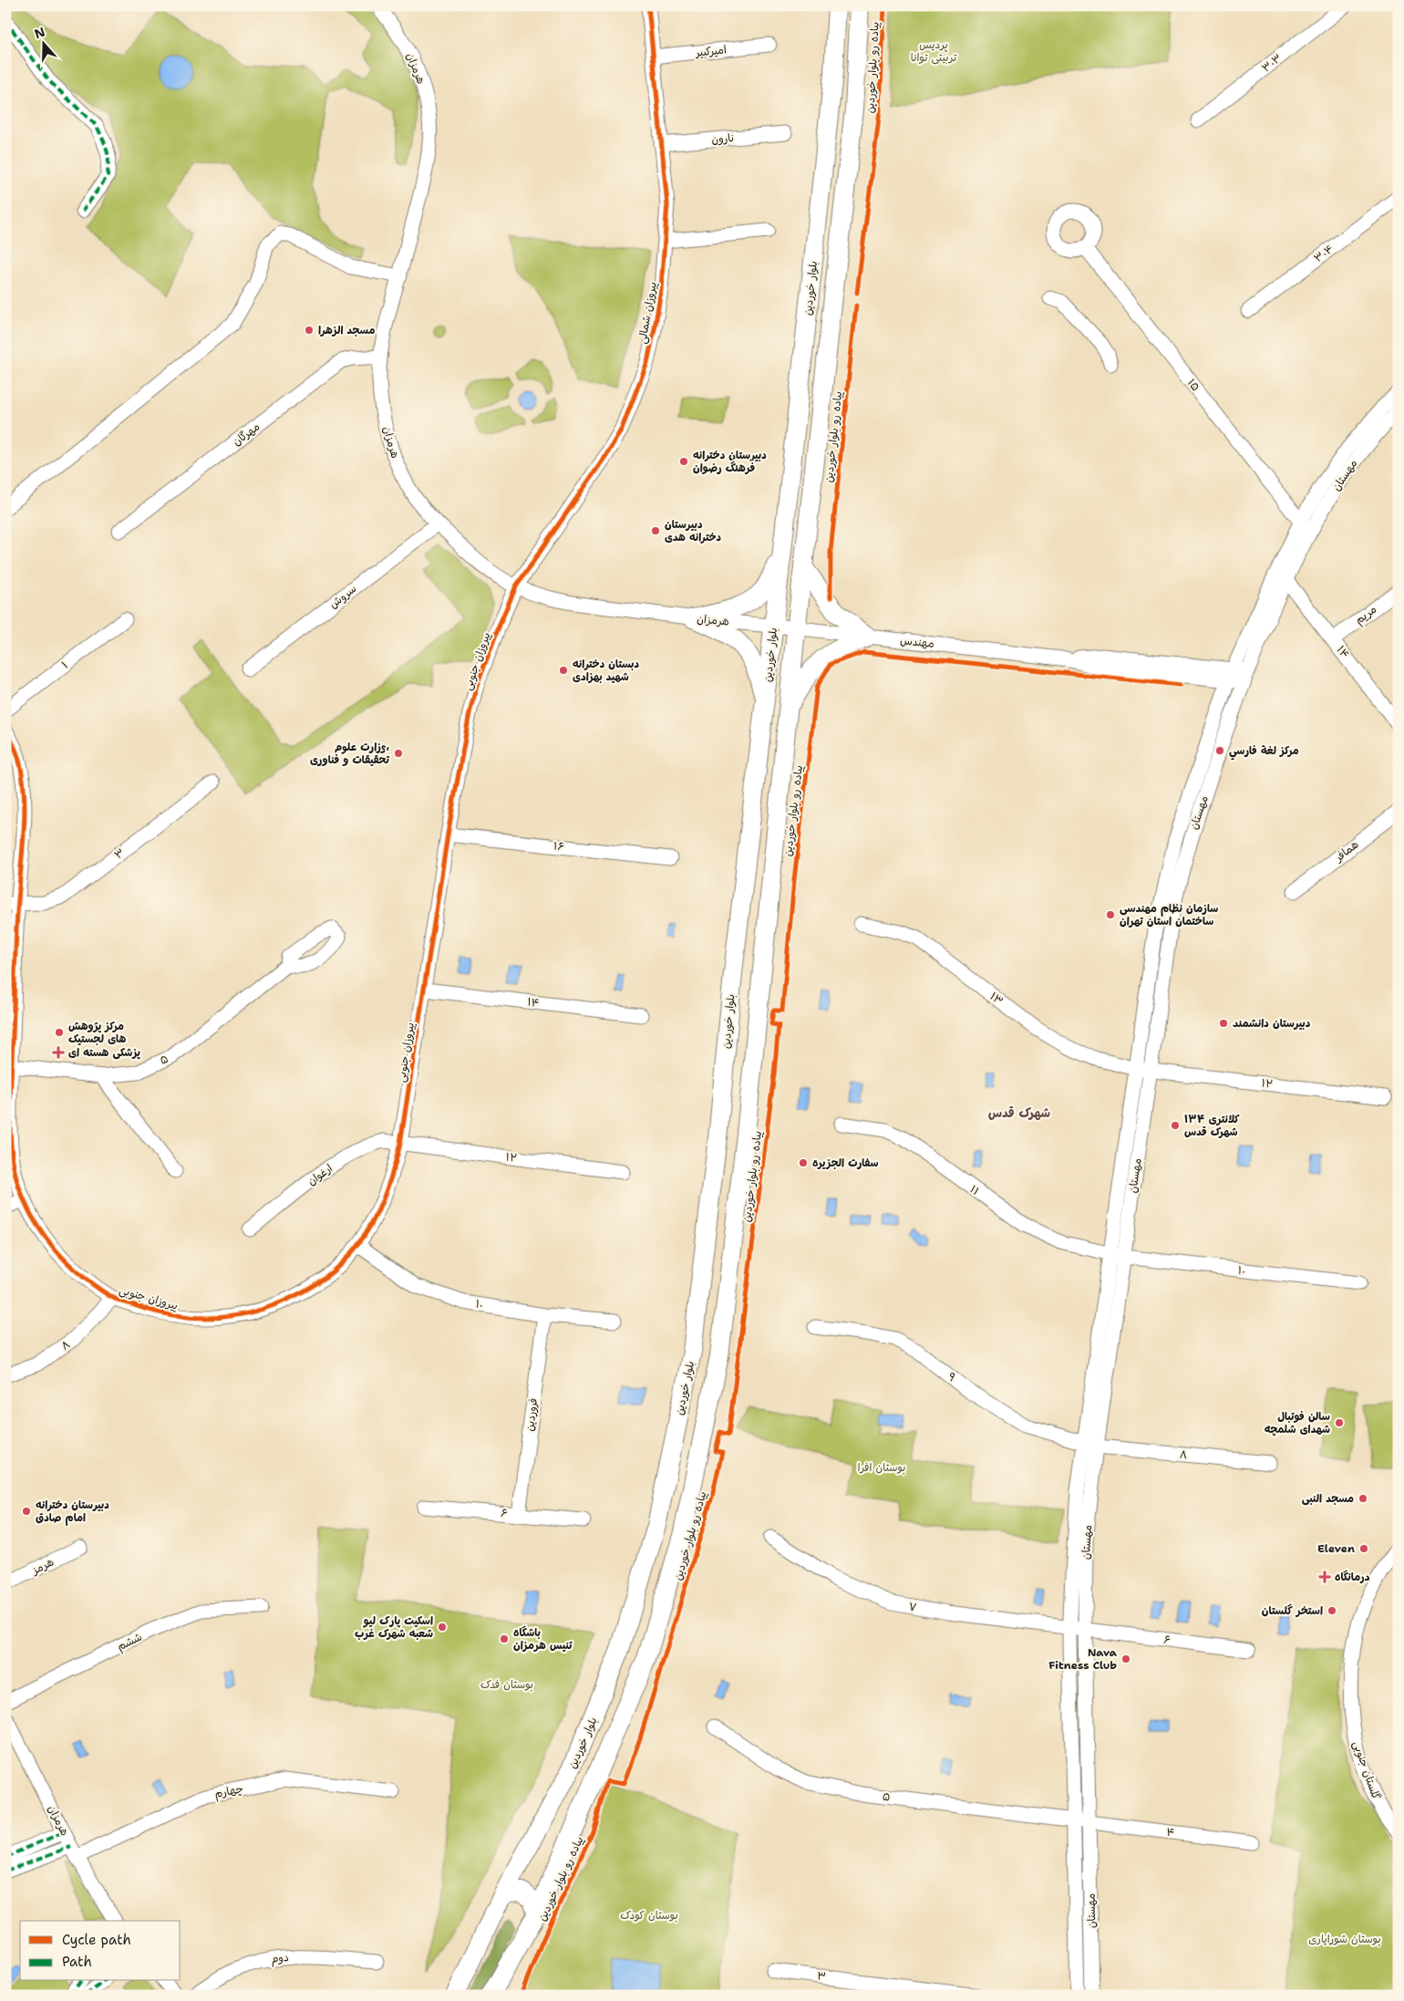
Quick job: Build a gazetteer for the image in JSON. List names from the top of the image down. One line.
{"streets":{"main road":["بلوار خوردین"],"street":["امیرکبیر","۳۰۳","هرمزان","نارون","۳۰۴","پیروزان شمالی","۱۵","مهرگان","مهستان","سروش","مریم","مهندس","۱۴","پیروزان جنوبی","۱","۱۶","همافر","۳","۱۳","۵","۱۲","ارغوان","۱۱","۱۰","۸","۹","فروردین","۶","هرمز","۷","ششم","گلستان جنوبی","چهارم","۴","دوم"],"cycle path":["پیاده رو بلوار خوردین"]},"crossings":[["امیرکبیر","پیروزان شمالی"],["هرمزان","بلوار خوردین"],["هرمزان","پیروزان شمالی"],["هرمزان","مهرگان"],["هرمزان","سروش"],["هرمزان","مهندس"],["هرمزان","پیروزان جنوبی"],["هرمزان","چهارم"],["نارون","پیروزان شمالی"],["بلوار خوردین","مهندس"],["پیروزان شمالی","پیروزان جنوبی"],["۱۵","مهستان"],["مهستان","مهندس"],["مهستان","۱۴"],["مهستان","۱۳"],["مهستان","۵"],["مهستان","۱۲"],["مهستان","۱۱"],["مهستان","۱۰"],["مهستان","۸"],["مهستان","۹"],["مهستان","۶"],["مهستان","۷"],["مهستان","۴"],["مریم","۱۴"],["۱۴","پیروزان جنوبی"],["پیروزان جنوبی","۱۶"],["پیروزان جنوبی","۳"],["پیروزان جنوبی","۵"],["پیروزان جنوبی","۱۲"],["پیروزان جنوبی","ارغوان"],["پیروزان جنوبی","۱۰"],["پیروزان جنوبی","۸"],["۱۳","۱۲"],["۵","۴"],["۱۲","ارغوان"],["۱۱","۱۰"],["۱۰","فروردین"],["۸","۹"],["فروردین","۶"],["۶","۷"]],"districts":["شهرک قدس"],"parks":["پردیس تربیتی توانا","بوستان افرا","بوستان فدک","بوستان کودک","بوستان شورایاری"],"places":{"other":["مسجد الزهرا","دبیرستان دخترانه فرهنگ رضوان","دبیرستان دخترانه هدی","دبستان دخترانه شهید بهزادی","مركز لغة فارسي","وزارت علوم، تحقیقات و فناوری","سازمان نظام مهندسی ساختمان استان تهران","دبیرستان دانشمند","مرکز پژوهش های لجستیک","کلانتری ۱۳۴ شهرک قدس","سفارت الجزیره","سالن فوتبال شهدای شلمچه","مسجد النبی","دبیرستان دخترانه امام صادق","Eleven","استخر گلستان","اسکیت پارک لیو شعبه شهرک غرب","باشگاه تنیس هرمزان","Nava Fitness Club"],"health":["پزشکی هسته ای","درمانگاه"]},"legend":["Cycle path","Path"],"north":"top"}
